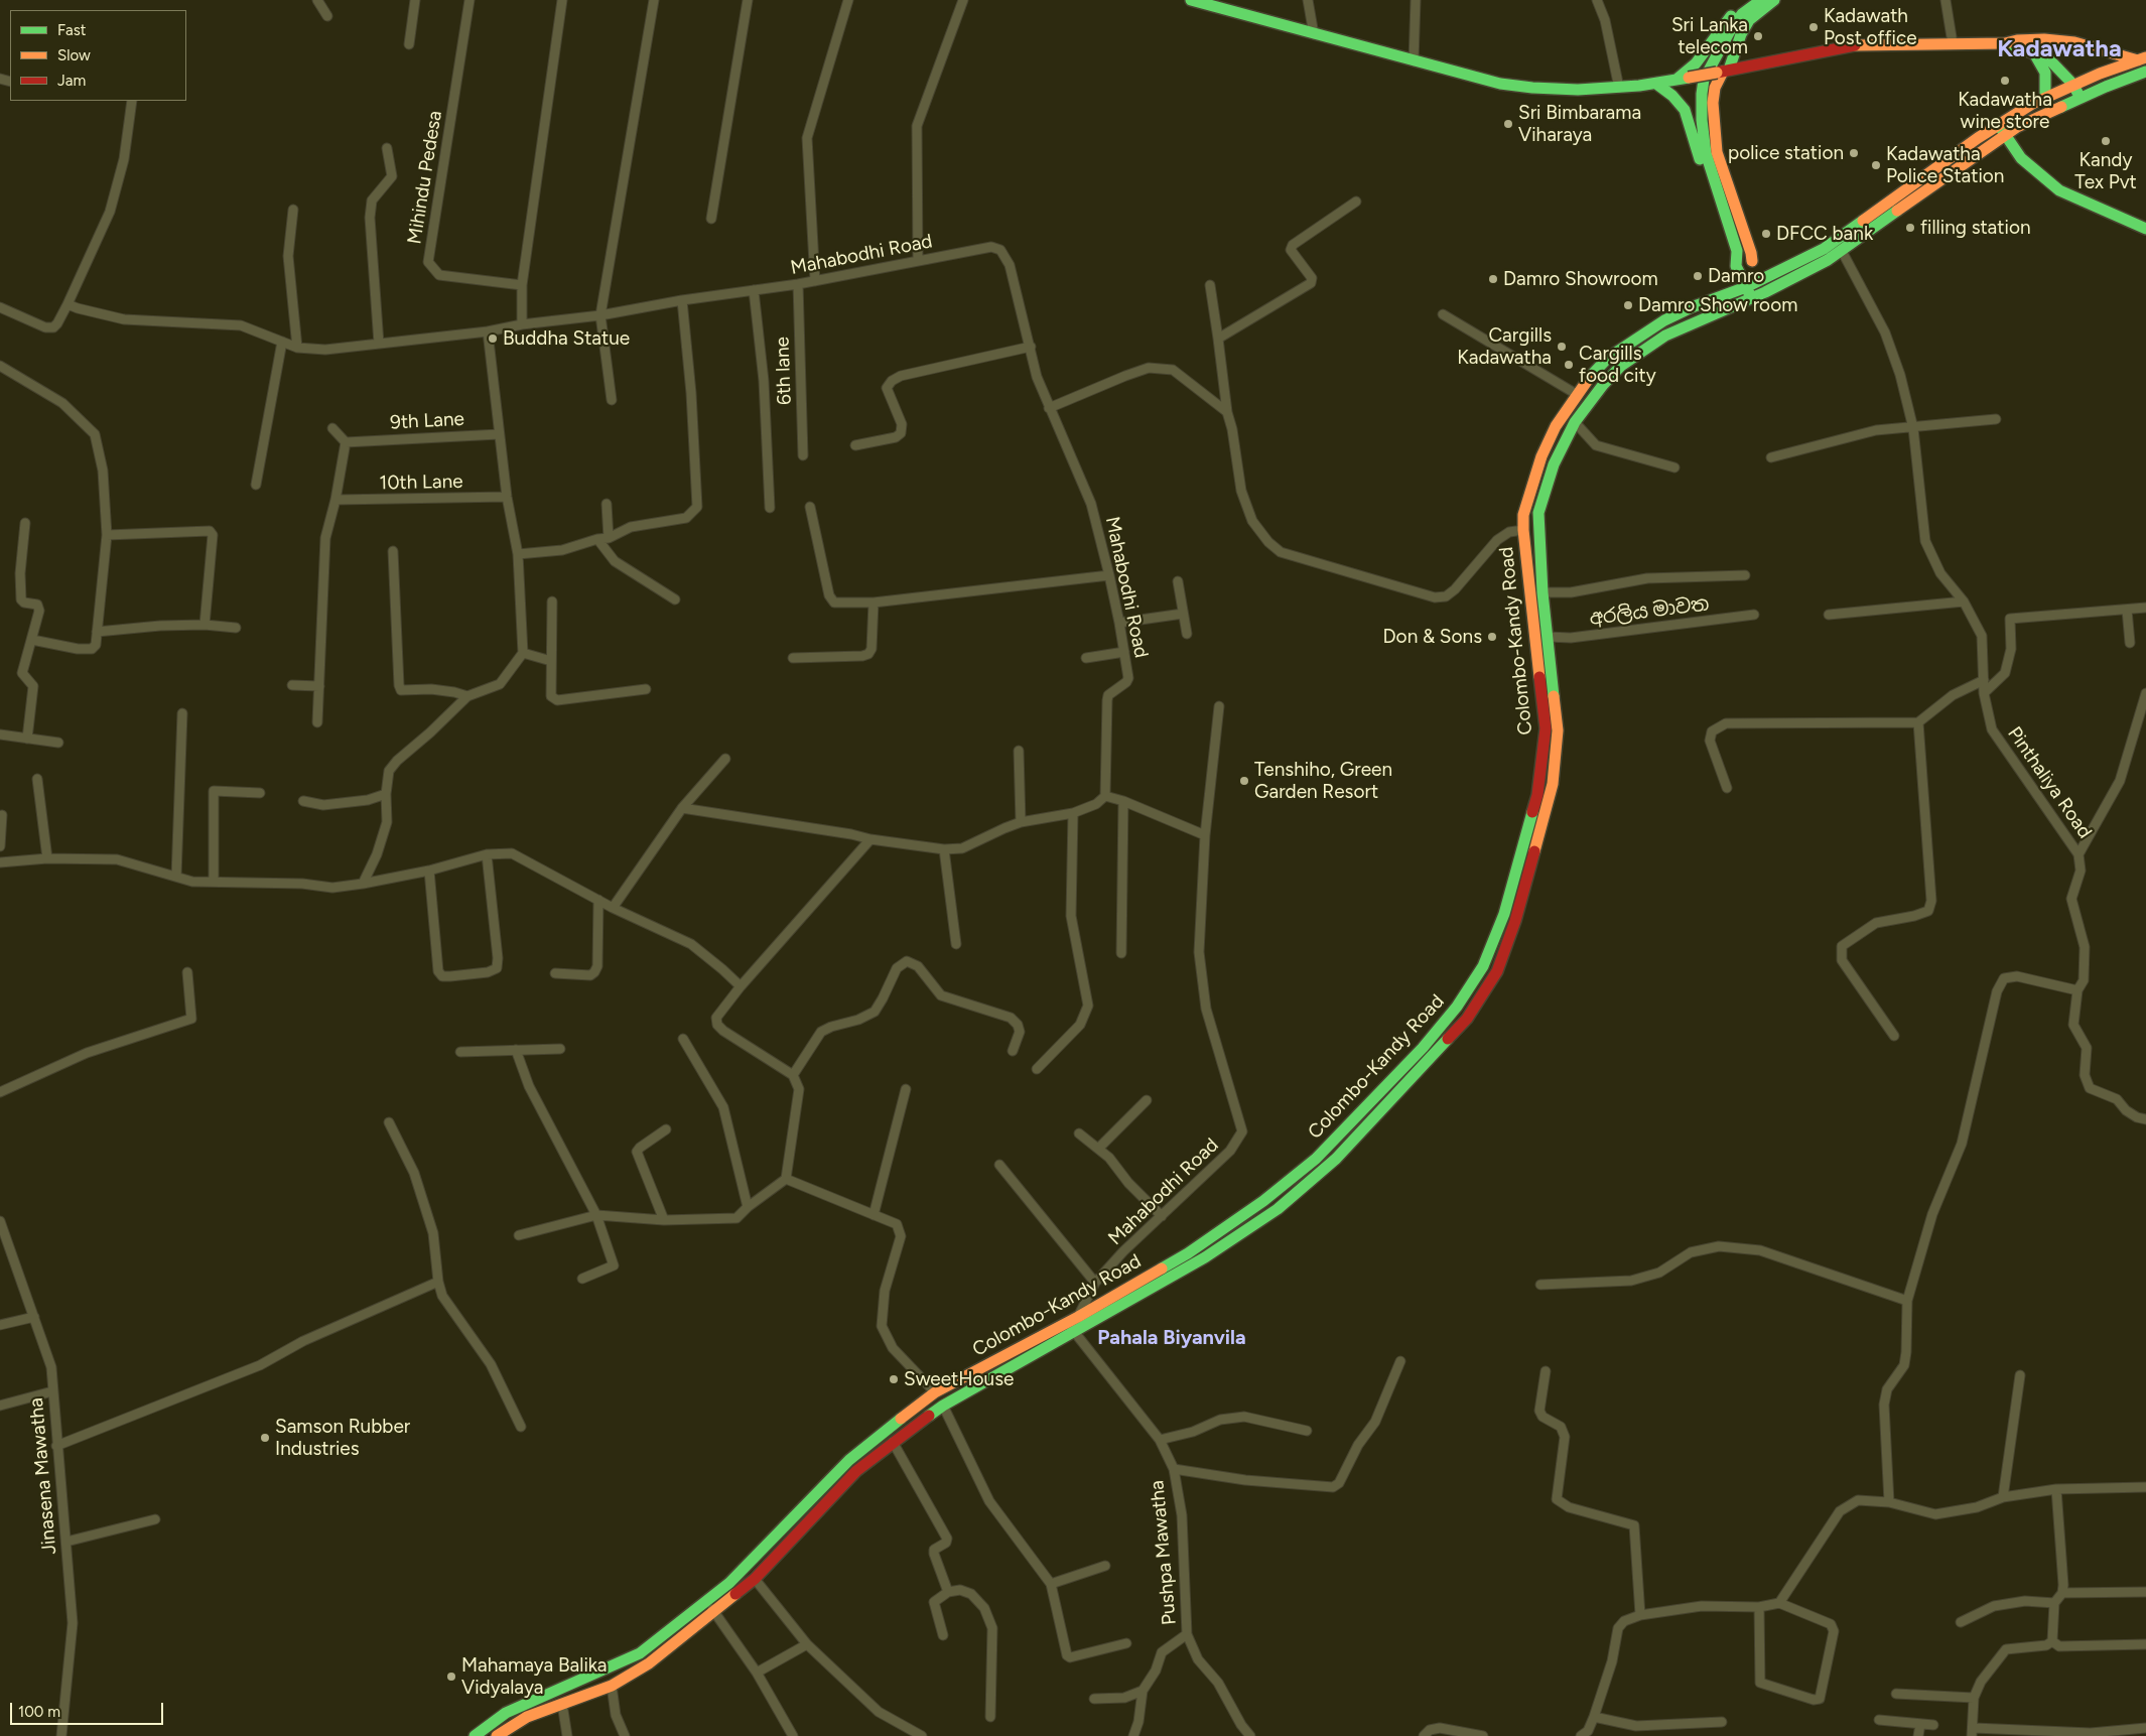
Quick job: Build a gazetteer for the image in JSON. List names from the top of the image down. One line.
{"streets":{"main road":["Colombo-Kandy Road"],"street":["Mihindu Pedesa","Mahabodhi Road","6th lane","9th Lane","10th Lane","අරලිය මාවත","Pinthaliya Road","Jinasena Mawatha","Pushpa Mawatha"]},"crossings":[["Mahabodhi Road","6th lane"],["Mahabodhi Road","Colombo-Kandy Road"],["අරලිය මාවත","Colombo-Kandy Road"],["Colombo-Kandy Road","Pinthaliya Road"],["Colombo-Kandy Road","Pushpa Mawatha"]],"districts":["Kadawatha","Pahala Biyanvila"],"places":["Kadawath Post office","Sri Lanka telecom","Kadawatha wine store","Sri Bimbarama Viharaya","Kandy Tex Pvt","police station","Kadawatha Police Station","filling station","DFCC bank","Damro","Damro Showroom","Damro Show room","Buddha Statue","Cargills Kadawatha","Cargills food city","Don & Sons","Tenshiho, Green Garden Resort","SweetHouse","Samson Rubber Industries","Mahamaya Balika Vidyalaya"],"legend":["Fast","Slow","Jam"],"scale_bar":"100 m"}
